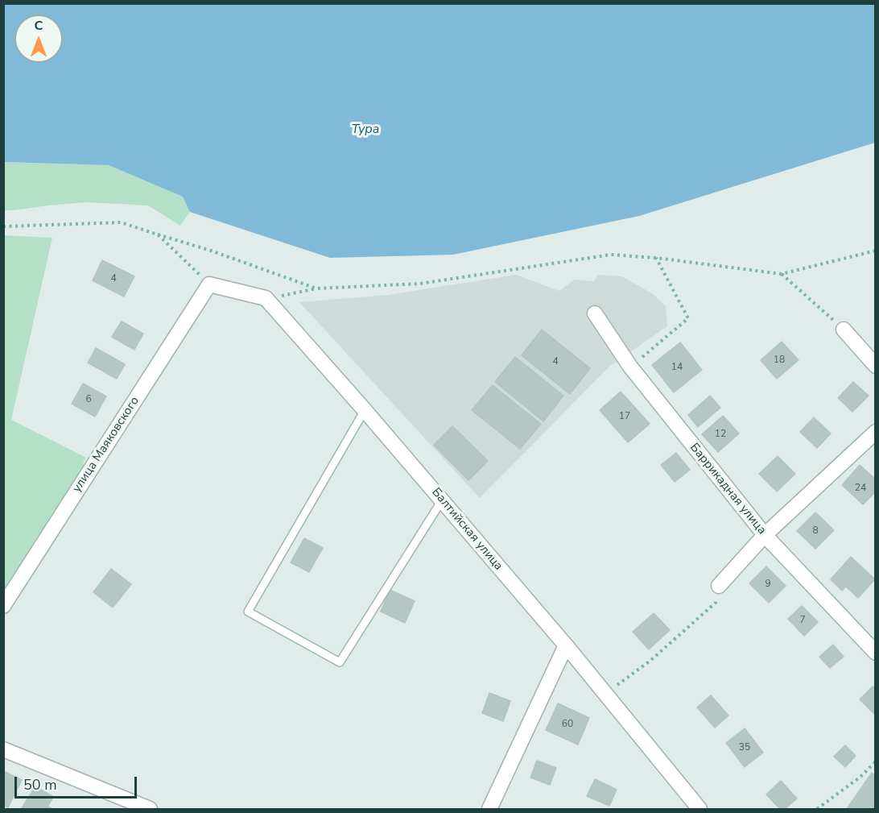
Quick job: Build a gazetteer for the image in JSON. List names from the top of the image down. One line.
{"streets":{"street":["улица Маяковского","Баррикадная улица","Балтийская улица"]},"water":["Тура"],"house_numbers":["4","18","4","14","6","17","12","24","8","9","7","60","35"],"scale_bar":"50 m","north":"top"}
